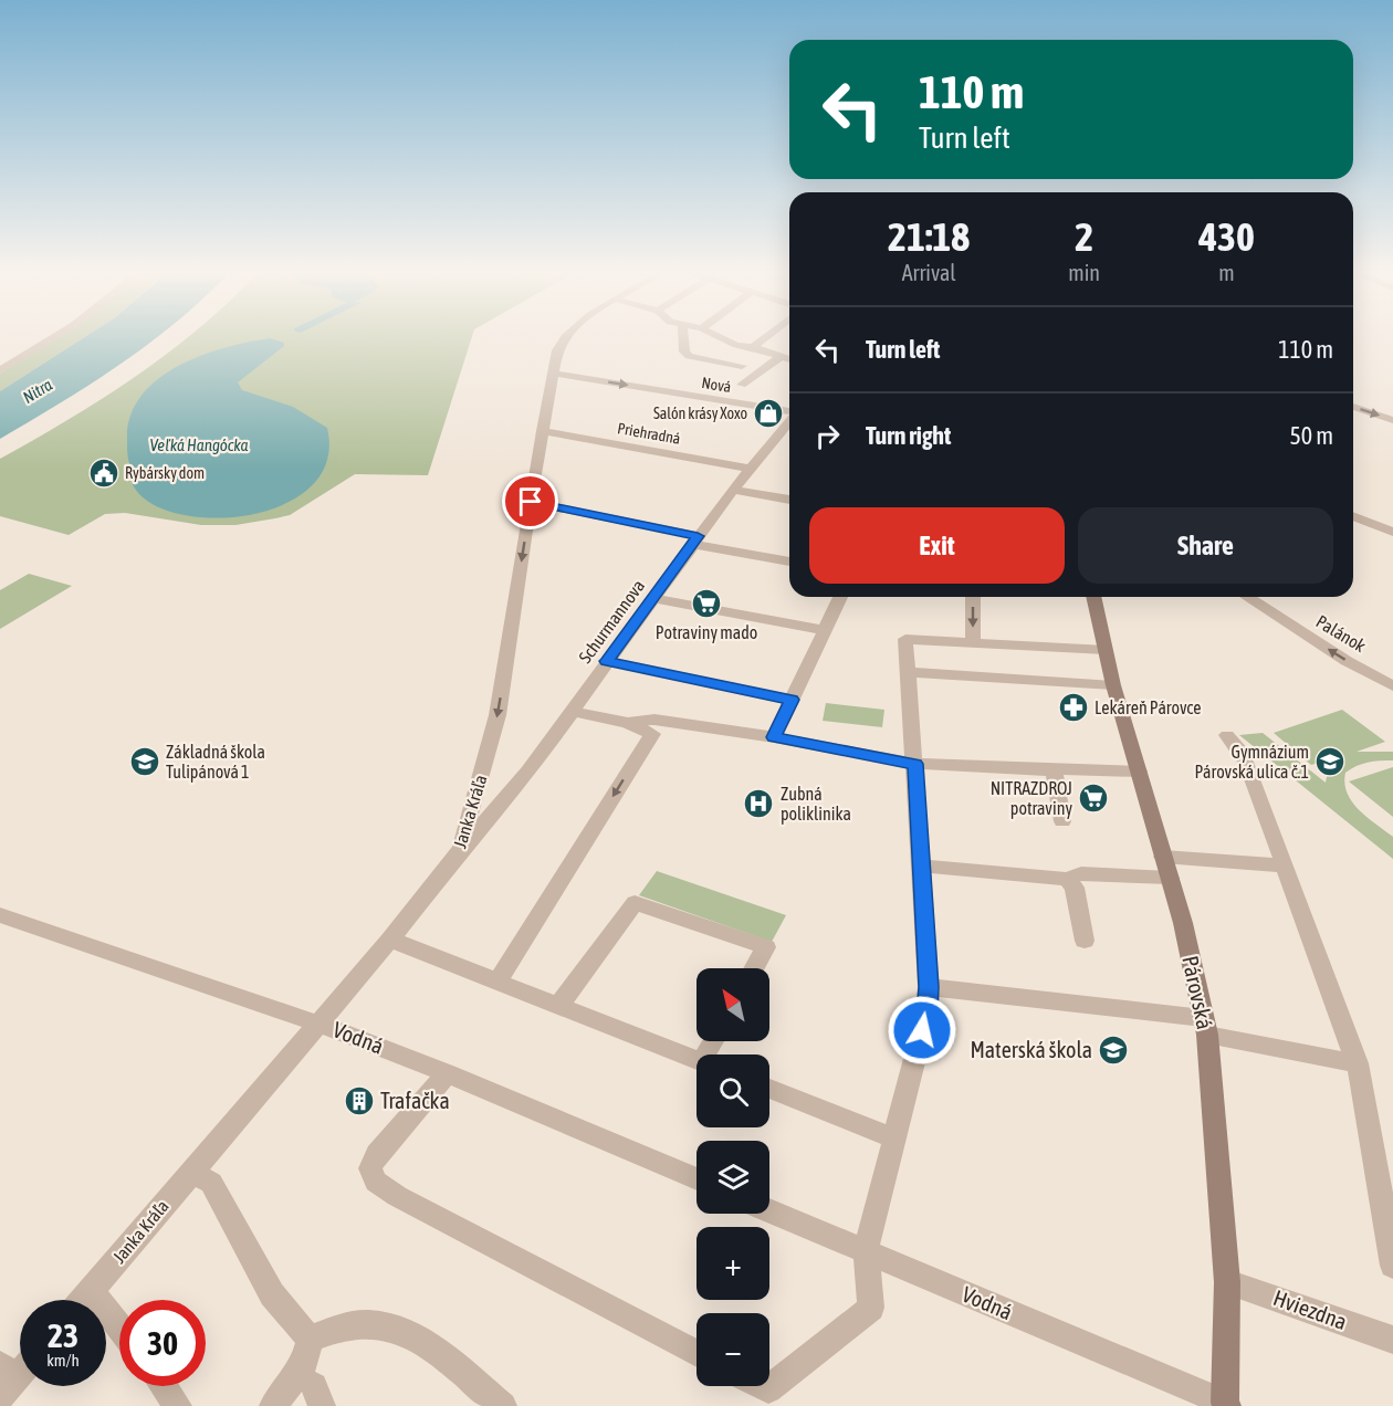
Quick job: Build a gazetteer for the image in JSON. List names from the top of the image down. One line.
{"streets":{"street":["Nová","Priehradná","Schurmannova","Palánok","Janka Kráľa","Párovská","Vodná","Hviezdna"]},"crossings":[["Nová","Janka Kráľa"],["Priehradná","Schurmannova"],["Priehradná","Janka Kráľa"],["Schurmannova","Janka Kráľa"],["Janka Kráľa","Vodná"],["Párovská","Vodná"],["Párovská","Hviezdna"]],"one_way":["Palánok"],"water":["Nitra","Veľká Hangócka"],"places":{"shop":["Salón krásy Xoxo"],"public building":["Rybársky dom"],"supermarket":["Potraviny mado","NITRAZDROJ potraviny"],"pharmacy":["Lekáreň Párovce"],"school or university":["Základná škola Tulipánová 1","Gymnázium Párovská ulica č.1","Materská škola"],"hospital":["Zubná poliklinika"],"building":["Trafačka"]},"north":"top left","page":{"turn":["110 m","Turn left"],"eta":["21:18","Arrival","2","min","430","m"],"list":[{"name":"Turn left","value":"110 m"},{"name":"Turn right","value":"50 m"}],"buttons":["Exit","Share"],"map_buttons":["+","−"],"speed":"23 km/h","limit":"30"}}
